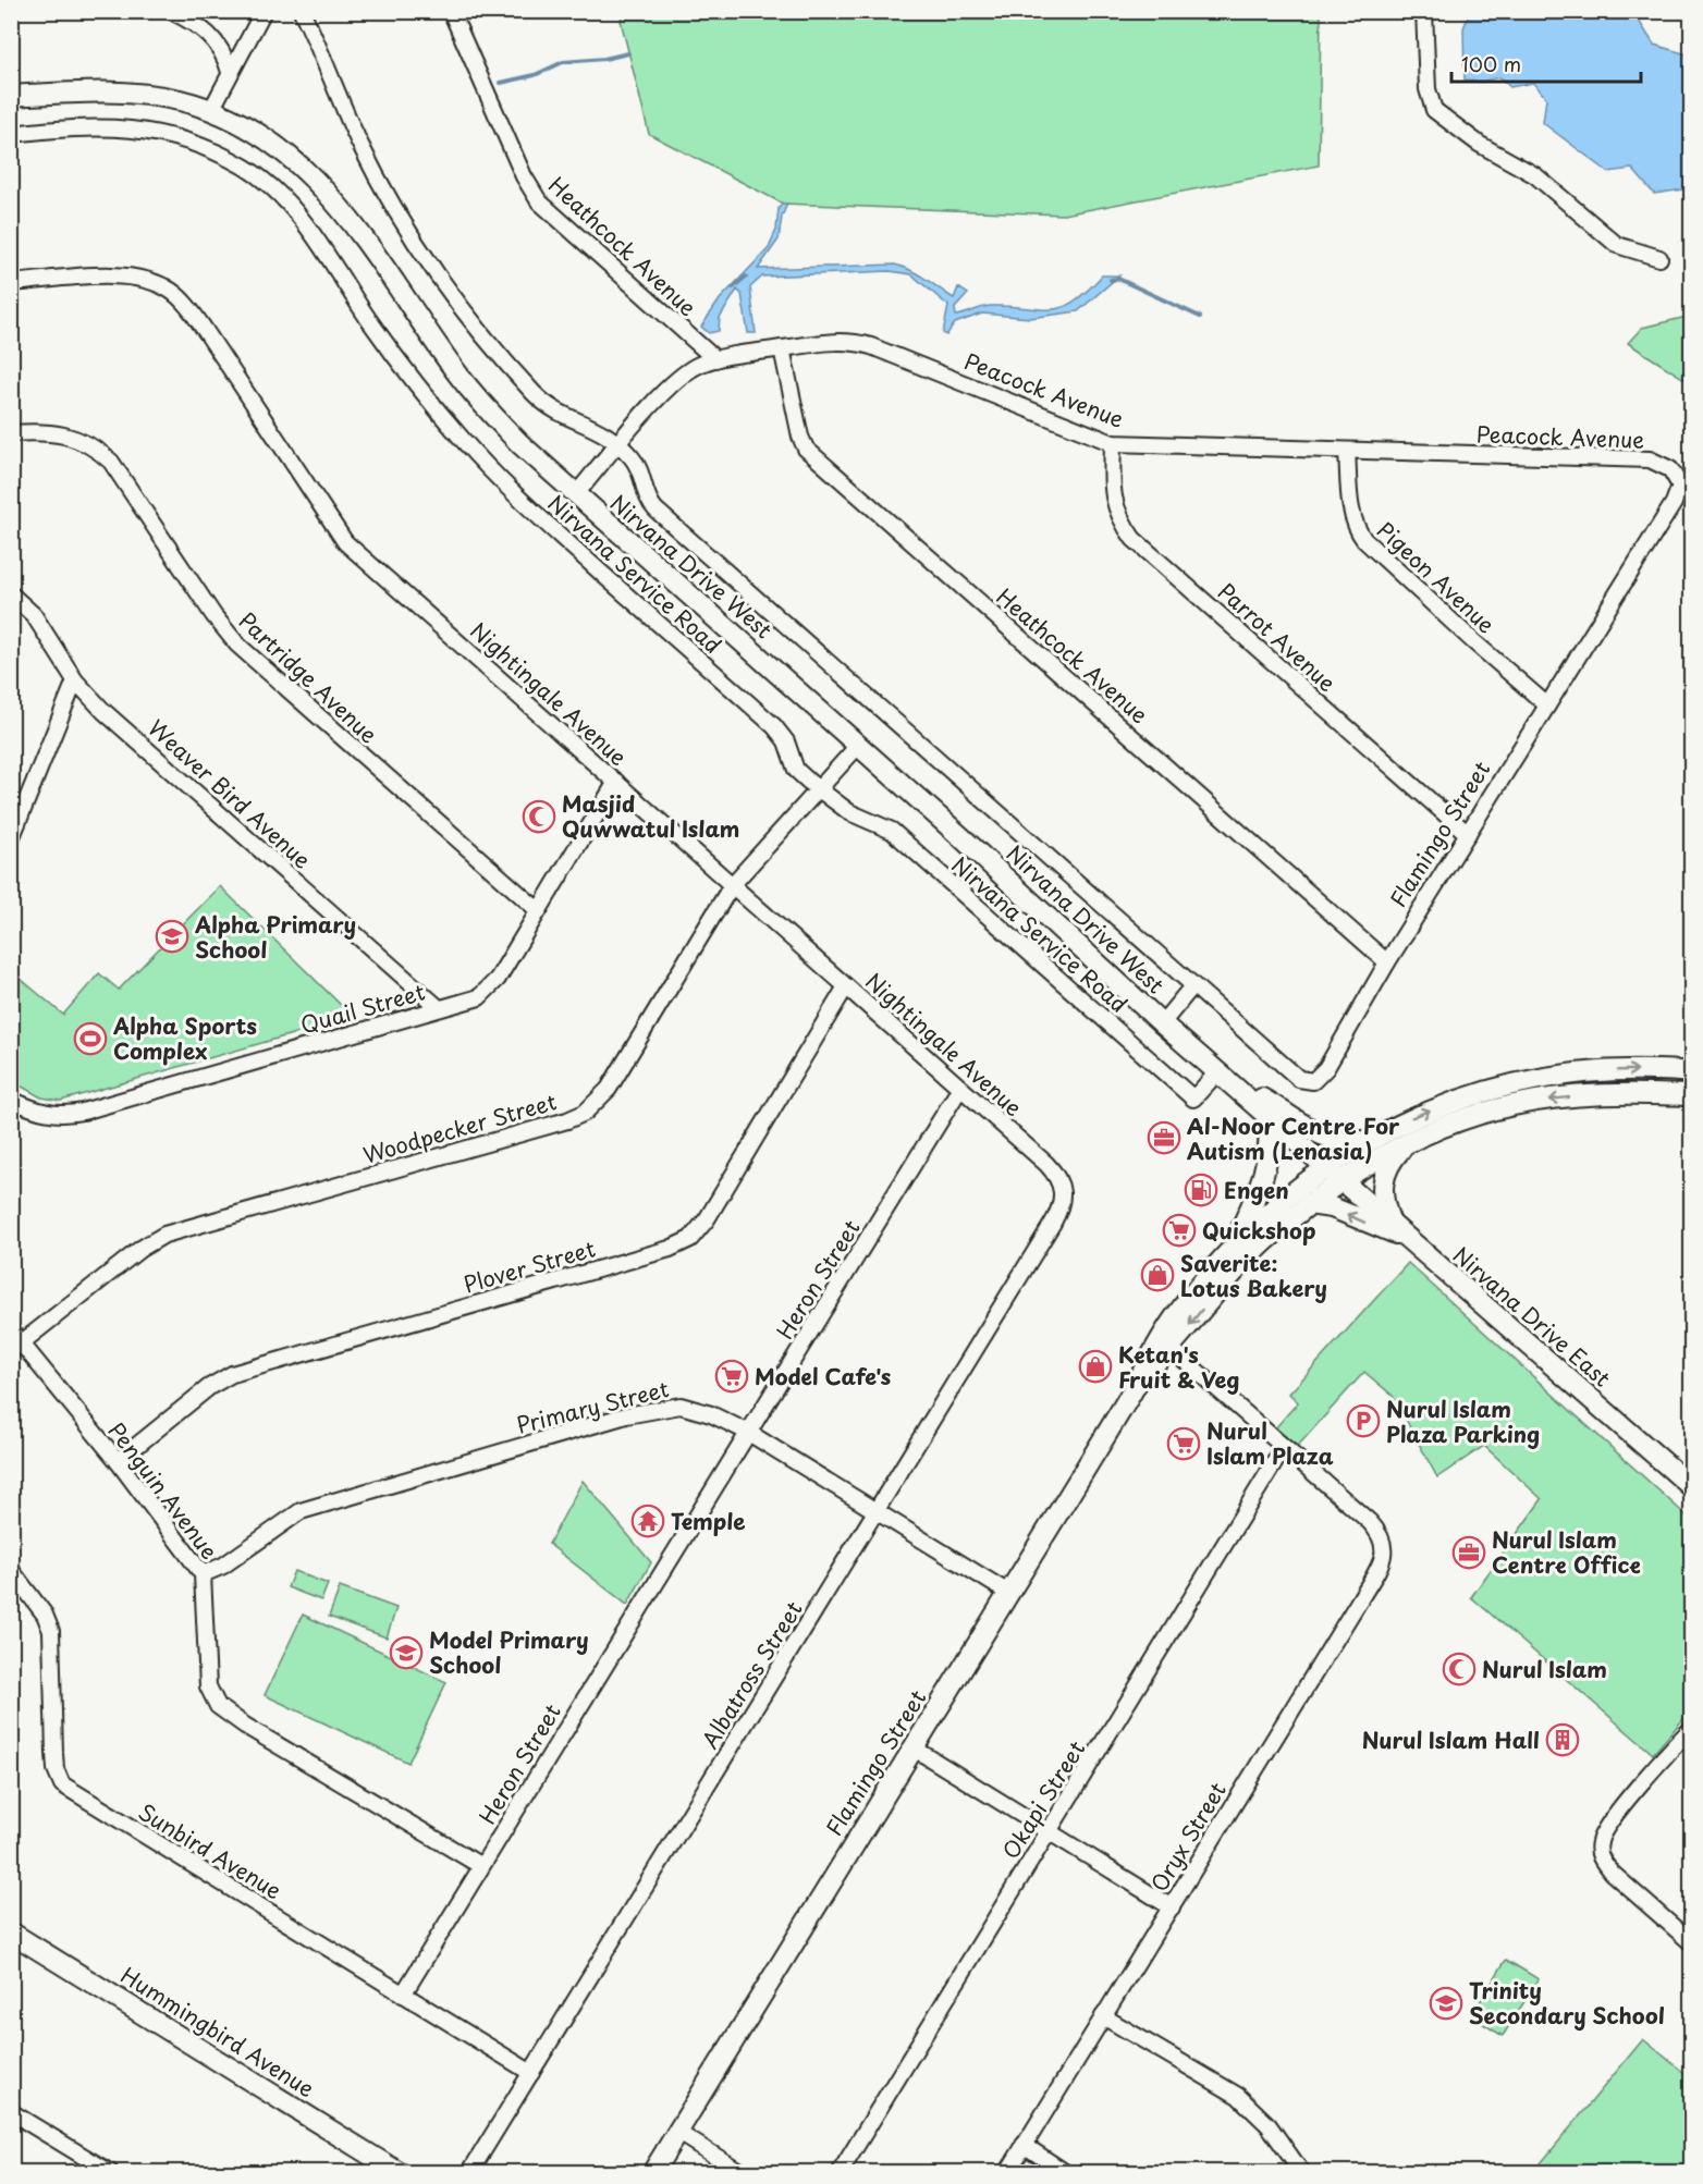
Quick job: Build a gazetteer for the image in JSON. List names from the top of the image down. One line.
{"streets":{"main road":["Nirvana Drive West","Flamingo Street","Nirvana Drive East","Hummingbird Avenue"],"street":["Heathcock Avenue","Peacock Avenue","Nirvana Service Road","Pigeon Avenue","Parrot Avenue","Partridge Avenue","Nightingale Avenue","Weaver Bird Avenue","Quail Street","Woodpecker Street","Plover Street","Heron Street","Primary Street","Penguin Avenue","Albatross Street","Okapi Street","Oryx Street","Sunbird Avenue"]},"crossings":[["Heathcock Avenue","Peacock Avenue"],["Heathcock Avenue","Flamingo Street"],["Peacock Avenue","Nirvana Drive West"],["Peacock Avenue","Pigeon Avenue"],["Peacock Avenue","Parrot Avenue"],["Peacock Avenue","Flamingo Street"],["Nirvana Drive West","Nirvana Service Road"],["Nirvana Drive West","Flamingo Street"],["Nirvana Drive West","Woodpecker Street"],["Nirvana Drive West","Nirvana Drive East"],["Nirvana Service Road","Woodpecker Street"],["Pigeon Avenue","Flamingo Street"],["Parrot Avenue","Flamingo Street"],["Partridge Avenue","Quail Street"],["Nightingale Avenue","Quail Street"],["Nightingale Avenue","Woodpecker Street"],["Nightingale Avenue","Plover Street"],["Nightingale Avenue","Heron Street"],["Nightingale Avenue","Albatross Street"],["Weaver Bird Avenue","Quail Street"],["Flamingo Street","Nirvana Drive East"],["Flamingo Street","Primary Street"],["Woodpecker Street","Penguin Avenue"],["Plover Street","Penguin Avenue"],["Heron Street","Primary Street"],["Heron Street","Penguin Avenue"],["Heron Street","Sunbird Avenue"],["Primary Street","Penguin Avenue"],["Primary Street","Albatross Street"],["Albatross Street","Sunbird Avenue"],["Okapi Street","Oryx Street"]],"places":{"mosque":["Masjid Quwwatul Islam","Nurul Islam"],"school or university":["Alpha Primary School","Model Primary School","Trinity Secondary School"],"sports":["Alpha Sports Complex"],"office":["Al-Noor Centre For Autism (Lenasia)","Nurul Islam Centre Office"],"fuel station":["Engen"],"supermarket":["Quickshop","Model Cafe's","Nurul Islam Plaza"],"shop":["Saverite: Lotus Bakery","Ketan's Fruit & Veg"],"parking":["Nurul Islam Plaza Parking"],"temple":["Temple"],"building":["Nurul Islam Hall"]},"scale_bar":"100 m"}
